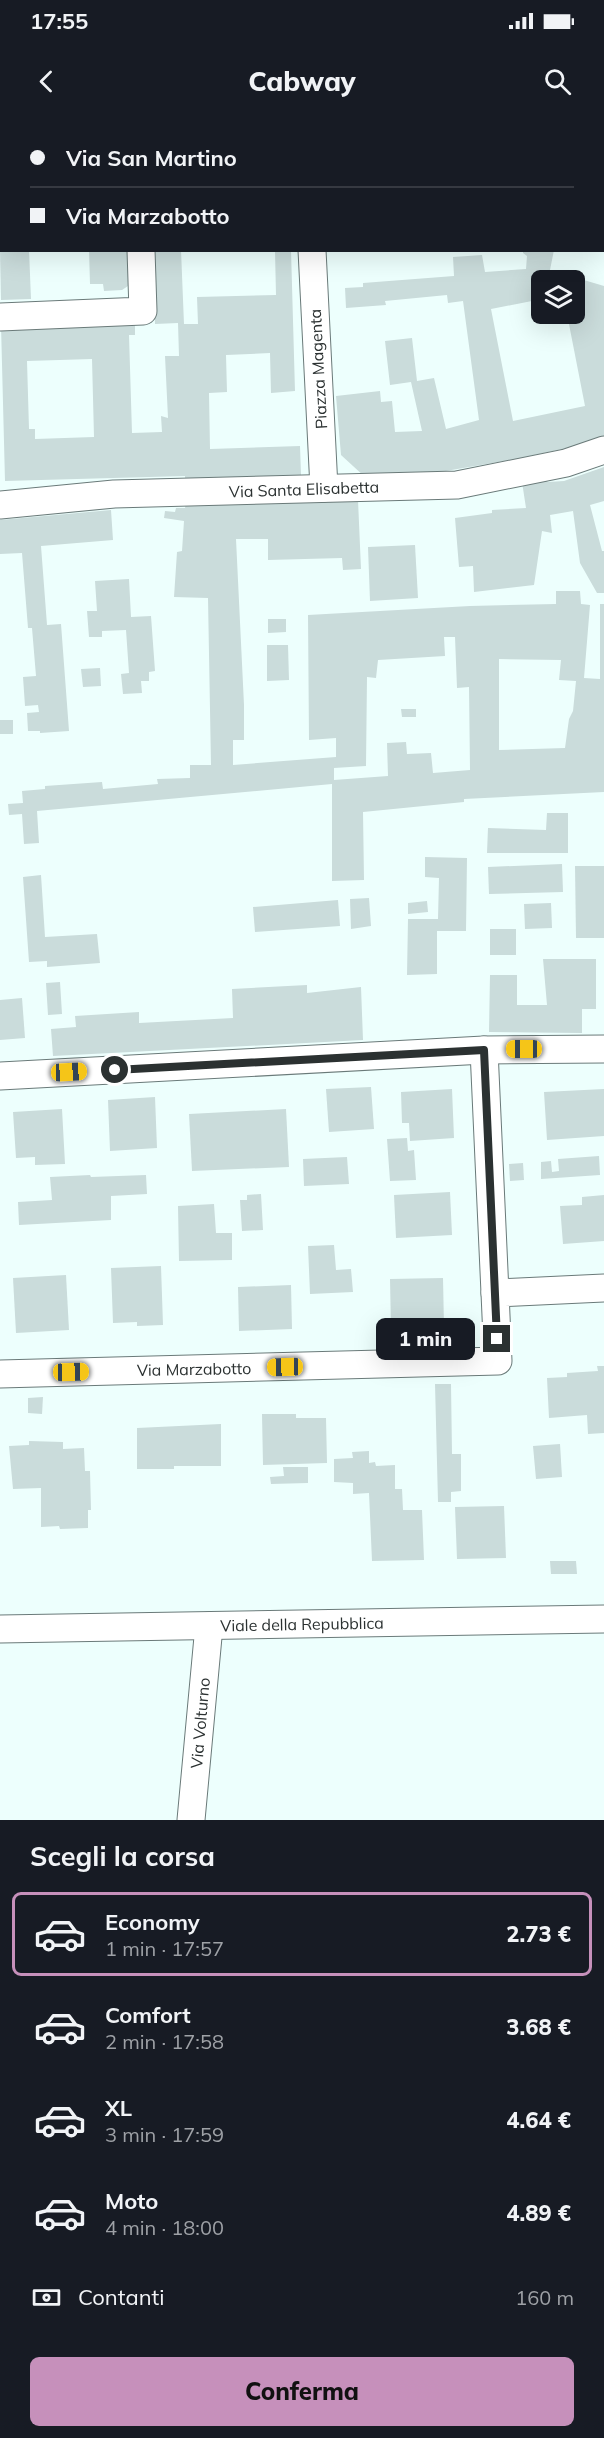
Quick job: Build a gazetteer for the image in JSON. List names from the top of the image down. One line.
{"streets":{"street":["Piazza Magenta","Via Santa Elisabetta","Via Marzabotto","Viale della Repubblica","Via Volturno"]},"crossings":[["Piazza Magenta","Via Santa Elisabetta"],["Viale della Repubblica","Via Volturno"]],"page":{"status":"17:55","header":"Cabway","banner":["Via San Martino","Via Marzabotto"],"bubble":"1 min","heading":"Scegli la corsa","list":[{"name":"Economy","note":"1 min · 17:57","value":"2.73 €"},{"name":"Comfort","note":"2 min · 17:58","value":"3.68 €"},{"name":"XL","note":"3 min · 17:59","value":"4.64 €"},{"name":"Moto","note":"4 min · 18:00","value":"4.89 €"}],"pay":["Contanti","160 m"],"buttons":"Conferma"}}
